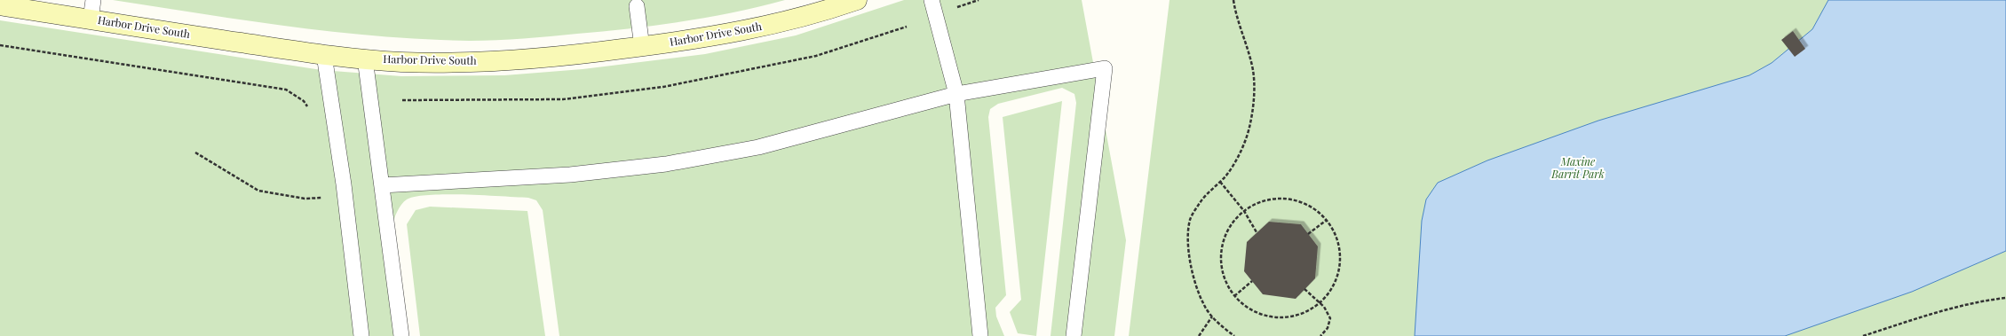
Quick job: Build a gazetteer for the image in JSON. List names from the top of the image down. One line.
{"streets":{"street":["Harbor Drive South"]},"parks":["Maxine Barrit Park"]}
